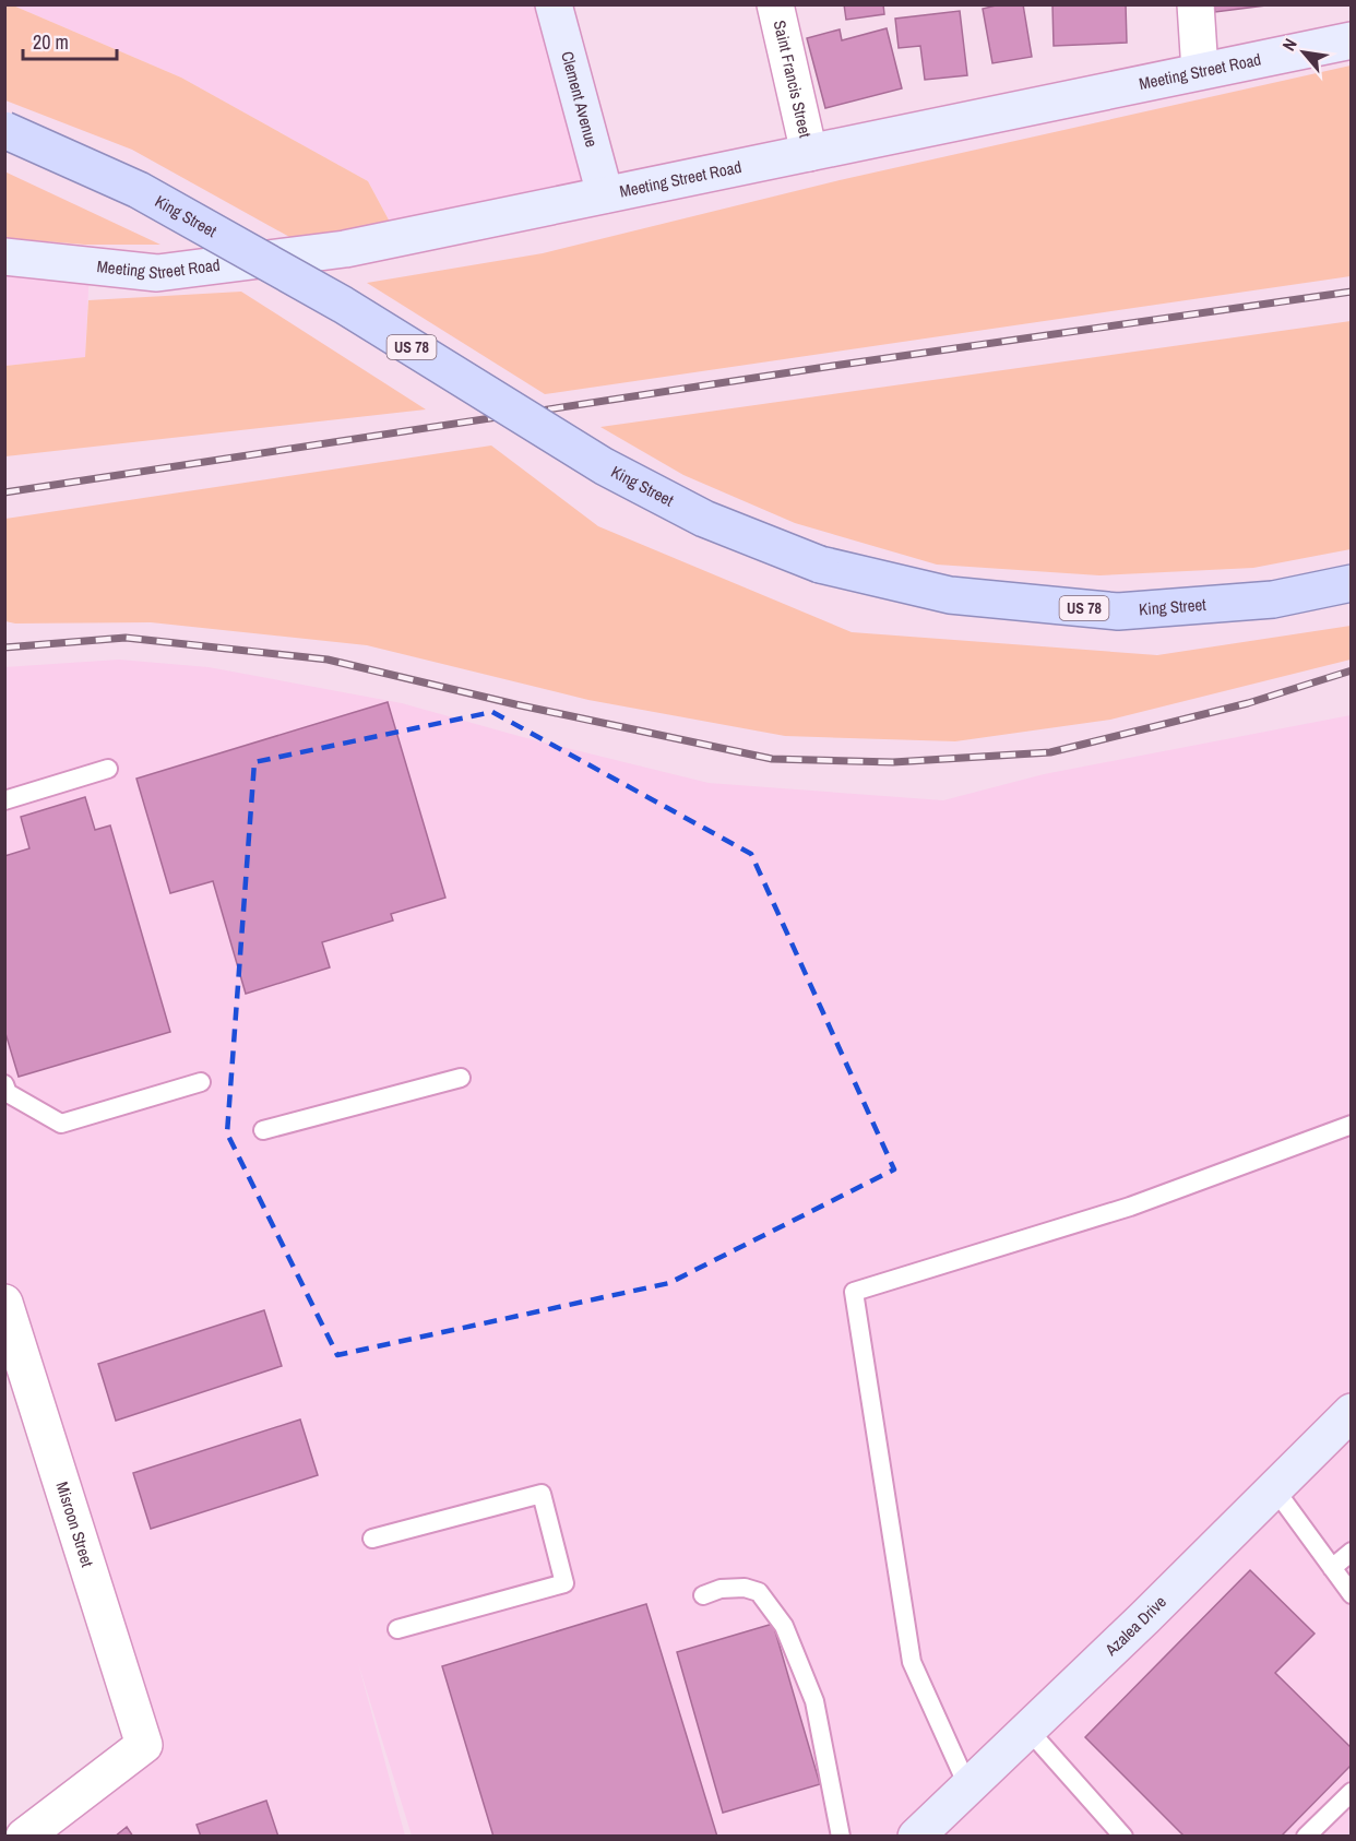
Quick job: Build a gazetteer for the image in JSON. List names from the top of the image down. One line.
{"streets":{"main road":["King Street","US 78"],"street":["Meeting Street Road","Saint Francis Street","Clement Avenue","Misroon Street","Azalea Drive"]},"crossings":[["Meeting Street Road","Saint Francis Street"],["Meeting Street Road","Clement Avenue"]],"scale_bar":"20 m","north":"top left"}
